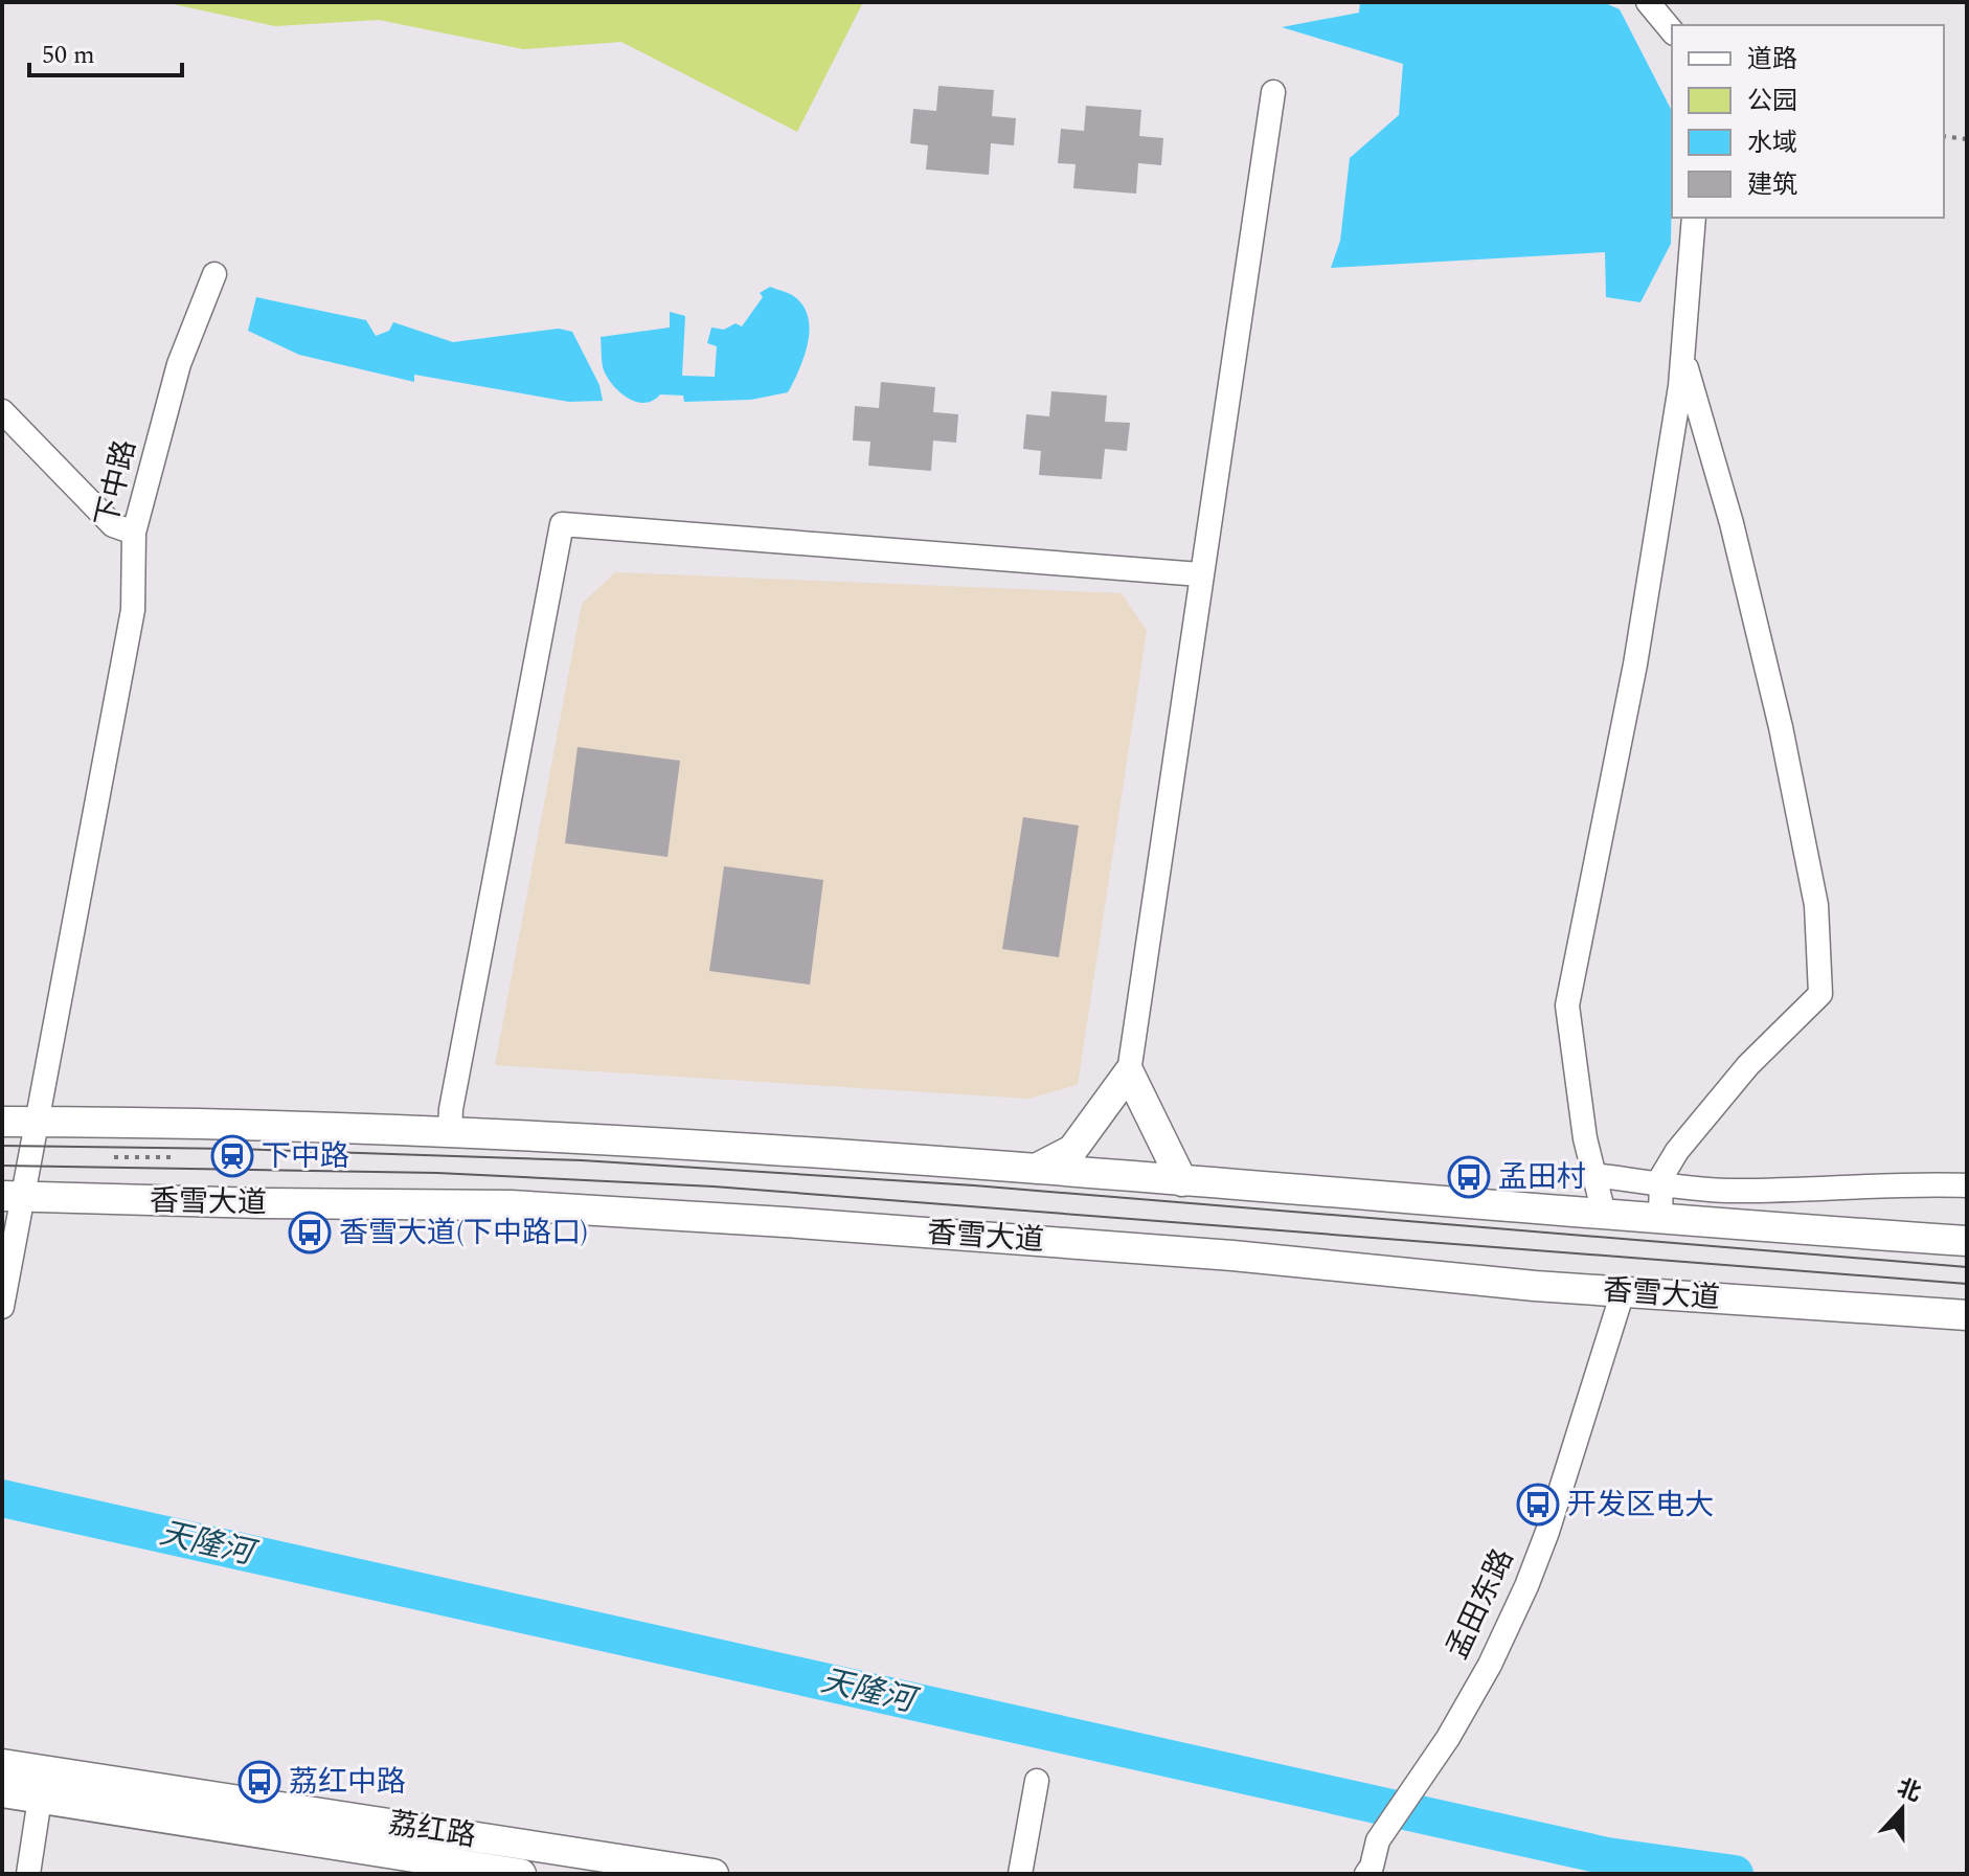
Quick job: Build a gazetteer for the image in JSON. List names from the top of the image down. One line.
{"streets":{"main road":["香雪大道","荔红路"],"street":["下中路","孟田东路"]},"crossings":[["下中路","香雪大道"],["香雪大道","孟田东路"]],"water":["天隆河"],"places":{"station":["下中路"],"bus stop":["孟田村","香雪大道(下中路口)","开发区电大","荔红中路"]},"legend":["道路","公园","水域","建筑"],"scale_bar":"50 m","north":"top"}
